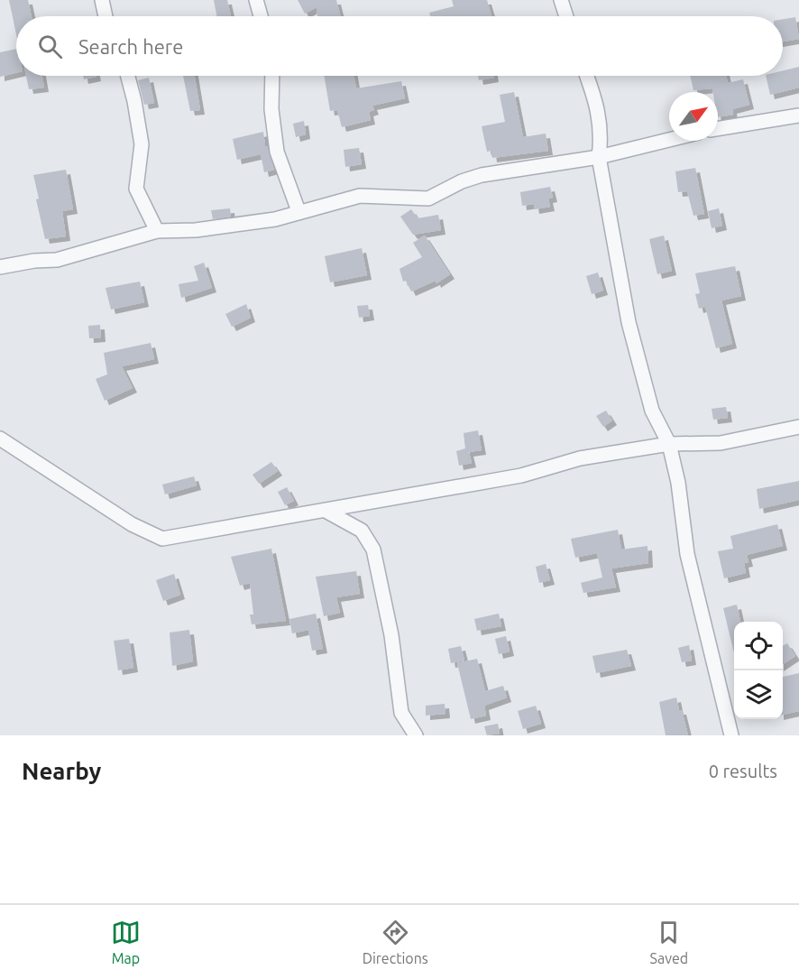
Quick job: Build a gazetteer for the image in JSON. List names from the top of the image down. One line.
{"north":"top right","page":{"search":"Search here","heading":["Nearby","0 results"],"nav":["Map","Directions","Saved"]}}
